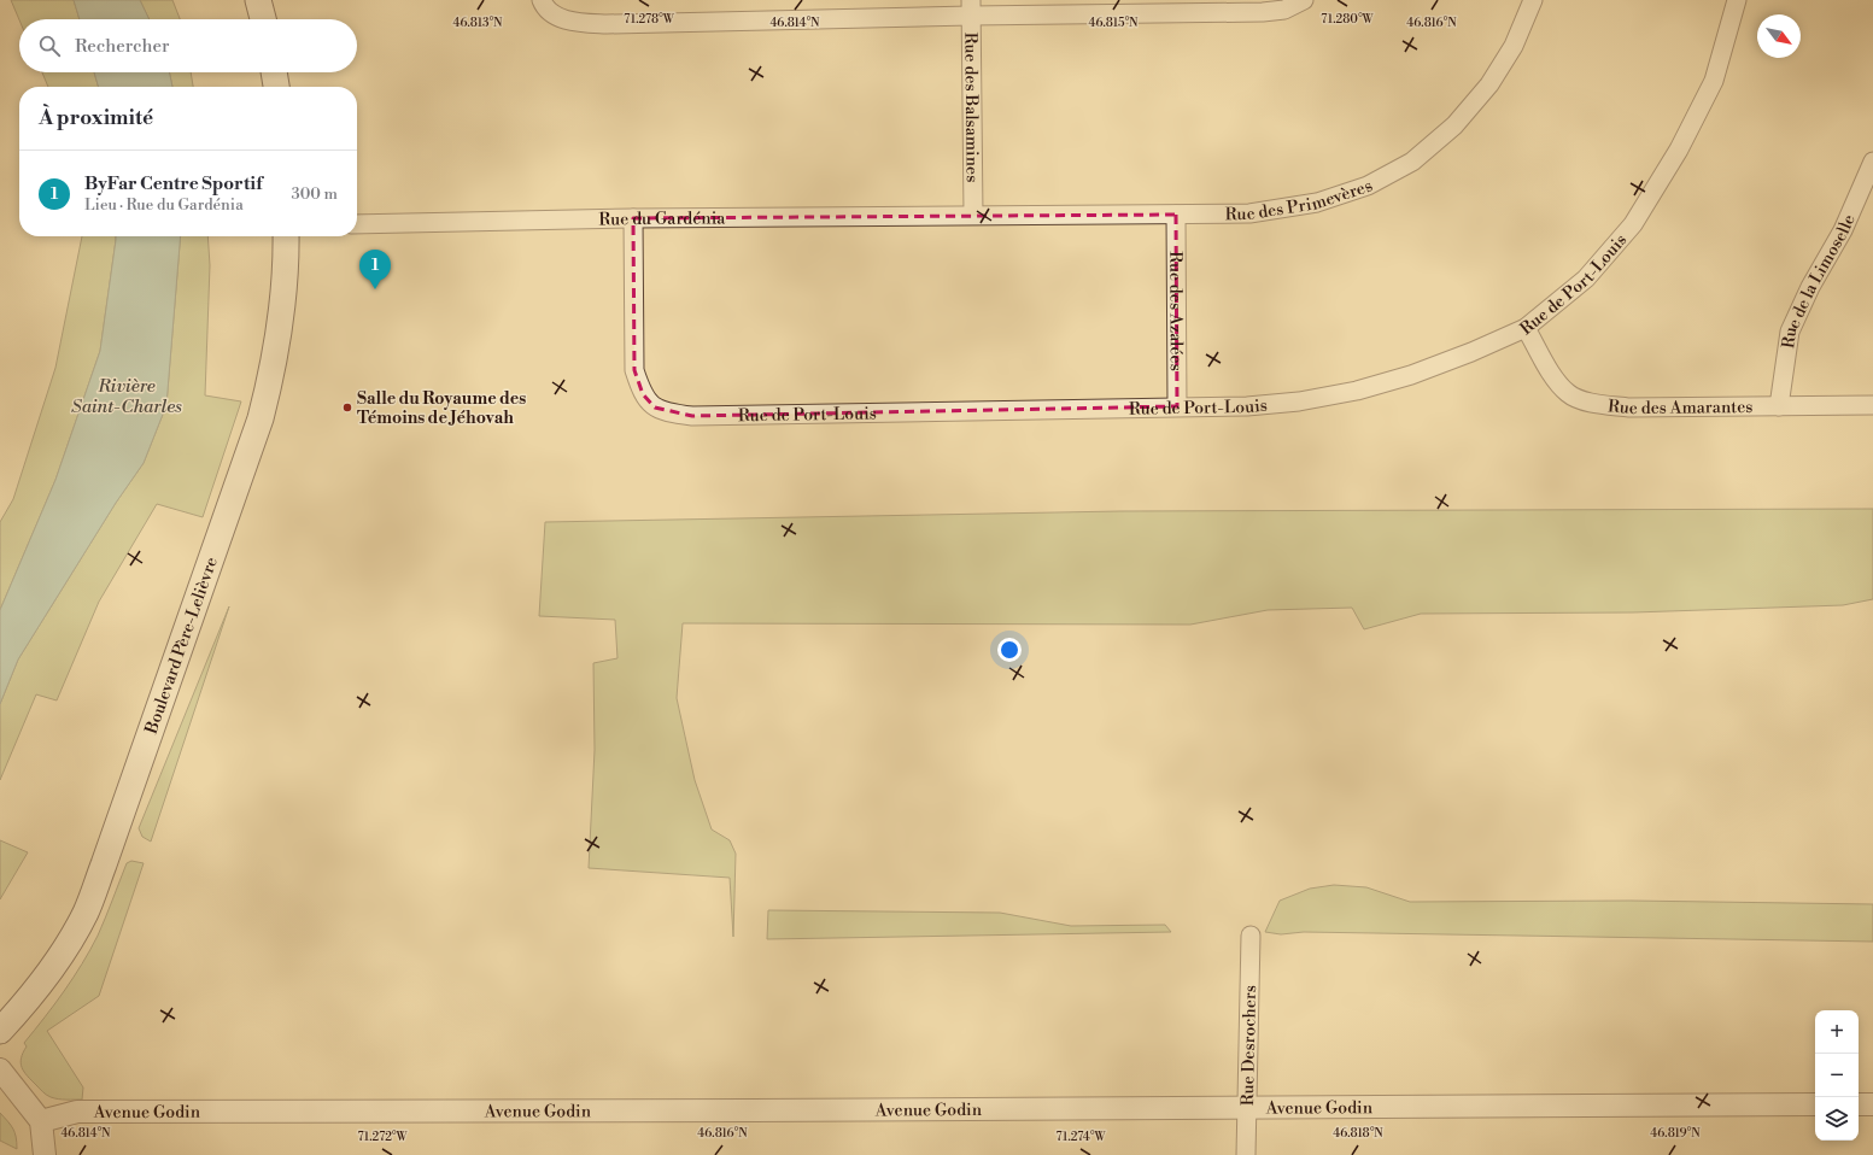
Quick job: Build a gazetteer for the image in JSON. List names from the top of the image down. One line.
{"streets":{"main road":["Boulevard Père-Lelièvre"],"street":["Rue des Balsamines","Rue des Primevères","Rue du Gardénia","Rue de Port-Louis","Rue de la Limoselle","Rue des Azalées","Rue des Amarantes","Rue Desrochers","Avenue Godin"]},"crossings":[["Rue des Balsamines","Rue des Primevères"],["Rue des Balsamines","Rue du Gardénia"],["Rue des Primevères","Rue du Gardénia"],["Rue des Primevères","Rue des Azalées"],["Rue du Gardénia","Rue de Port-Louis"],["Rue de Port-Louis","Rue des Azalées"],["Rue de Port-Louis","Rue des Amarantes"],["Rue de la Limoselle","Rue des Amarantes"],["Rue Desrochers","Avenue Godin"]],"water":["Rivière Saint-Charles"],"places":["Salle du Royaume des Témoins de Jéhovah"],"north":"bottom right","page":{"search":"Rechercher","heading":"À proximité","list":[{"mark":"1","name":"ByFar Centre Sportif","note":"Lieu · Rue du Gardénia","value":"300 m"}],"pins":"1","map_buttons":["+","−"]},"coordinates":["71.278°W","71.280°W","46.813°N","46.814°N","46.815°N","46.816°N","46.818°N","46.819°N","71.272°W","71.274°W"]}
